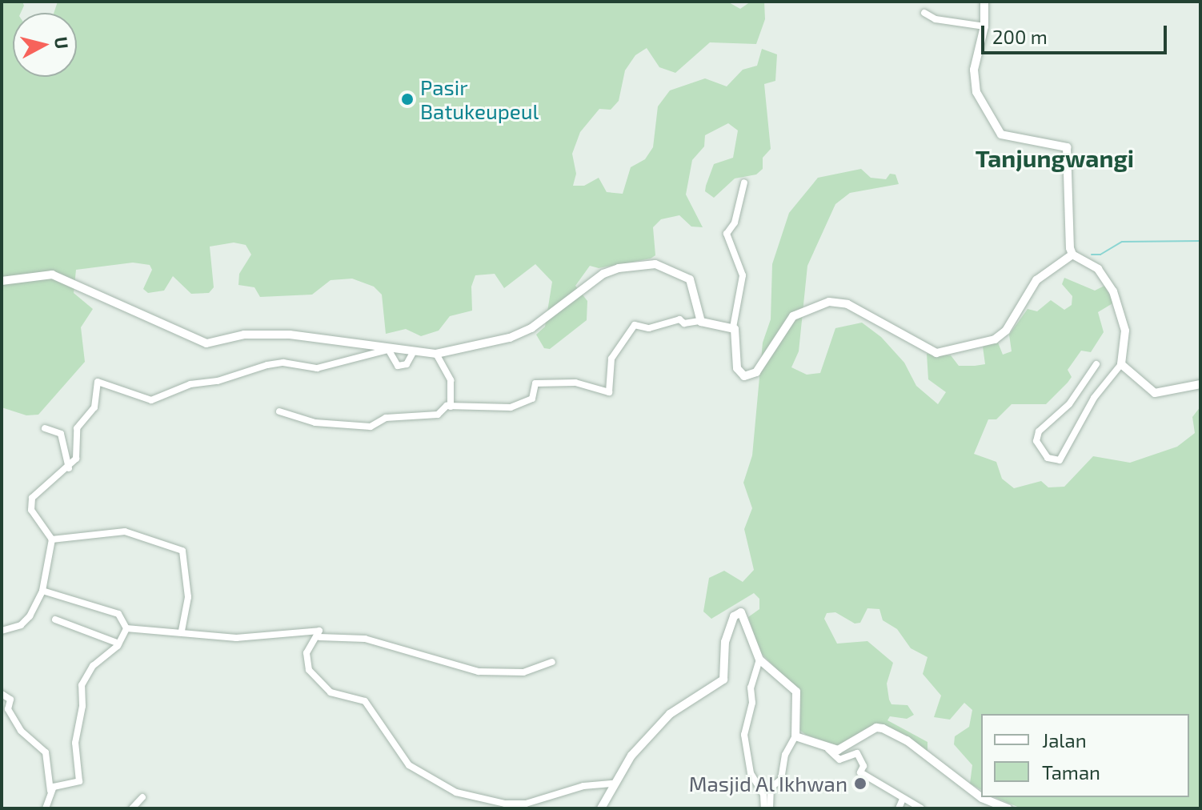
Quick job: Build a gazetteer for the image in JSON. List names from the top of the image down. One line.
{"districts":["Tanjungwangi"],"places":["Pasir Batukeupeul","Masjid Al Ikhwan"],"legend":["Jalan","Taman"],"scale_bar":"200 m","north":"right"}
